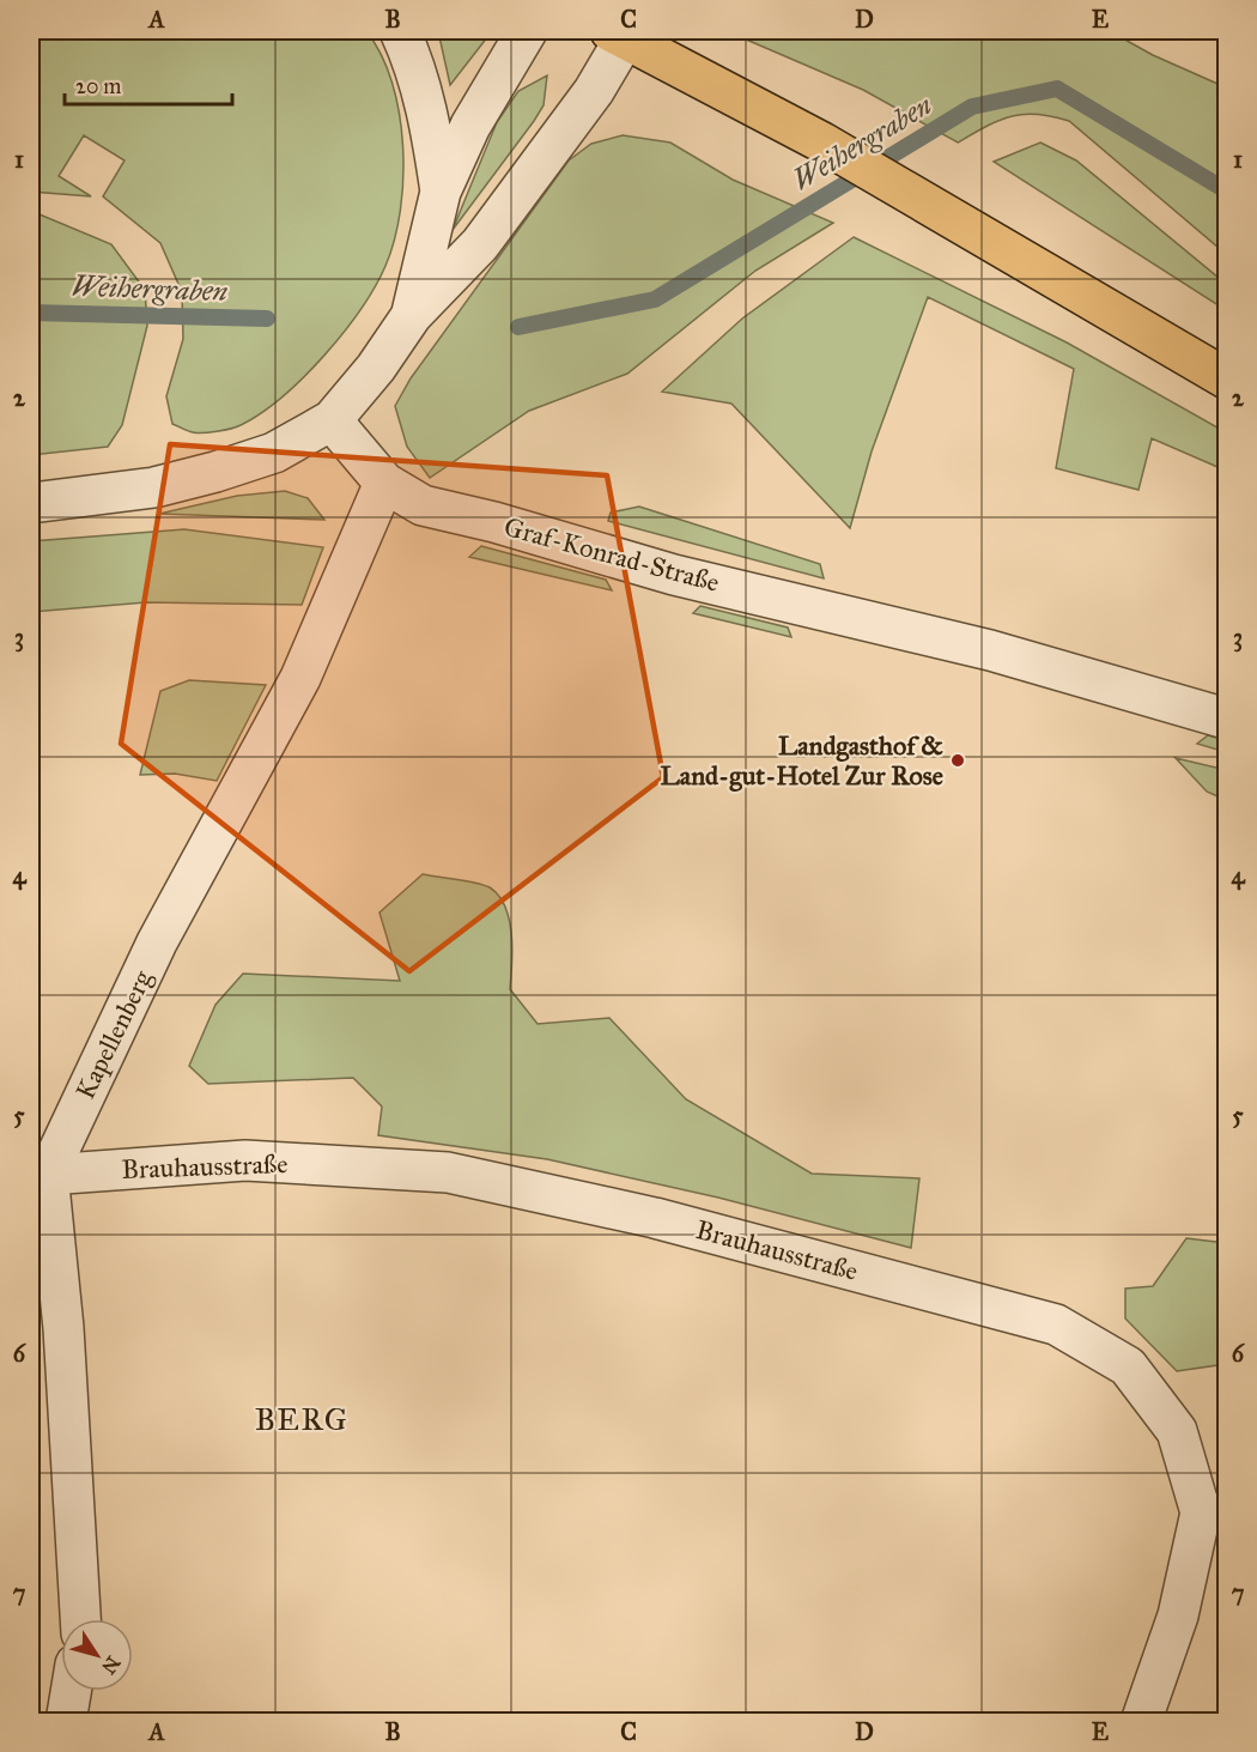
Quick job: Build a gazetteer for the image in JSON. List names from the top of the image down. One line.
{"streets":{"street":["Graf-Konrad-Straße","Kapellenberg","Brauhausstraße"]},"crossings":[["Graf-Konrad-Straße","Kapellenberg"],["Kapellenberg","Brauhausstraße"]],"districts":["BERG"],"water":["Weihergraben"],"places":["Landgasthof & Land-gut-Hotel Zur Rose"],"scale_bar":"20 m","north":"bottom right","grid":{"columns":["A","B","C","D","E"],"rows":["1","2","3","4","5","6","7"]}}
